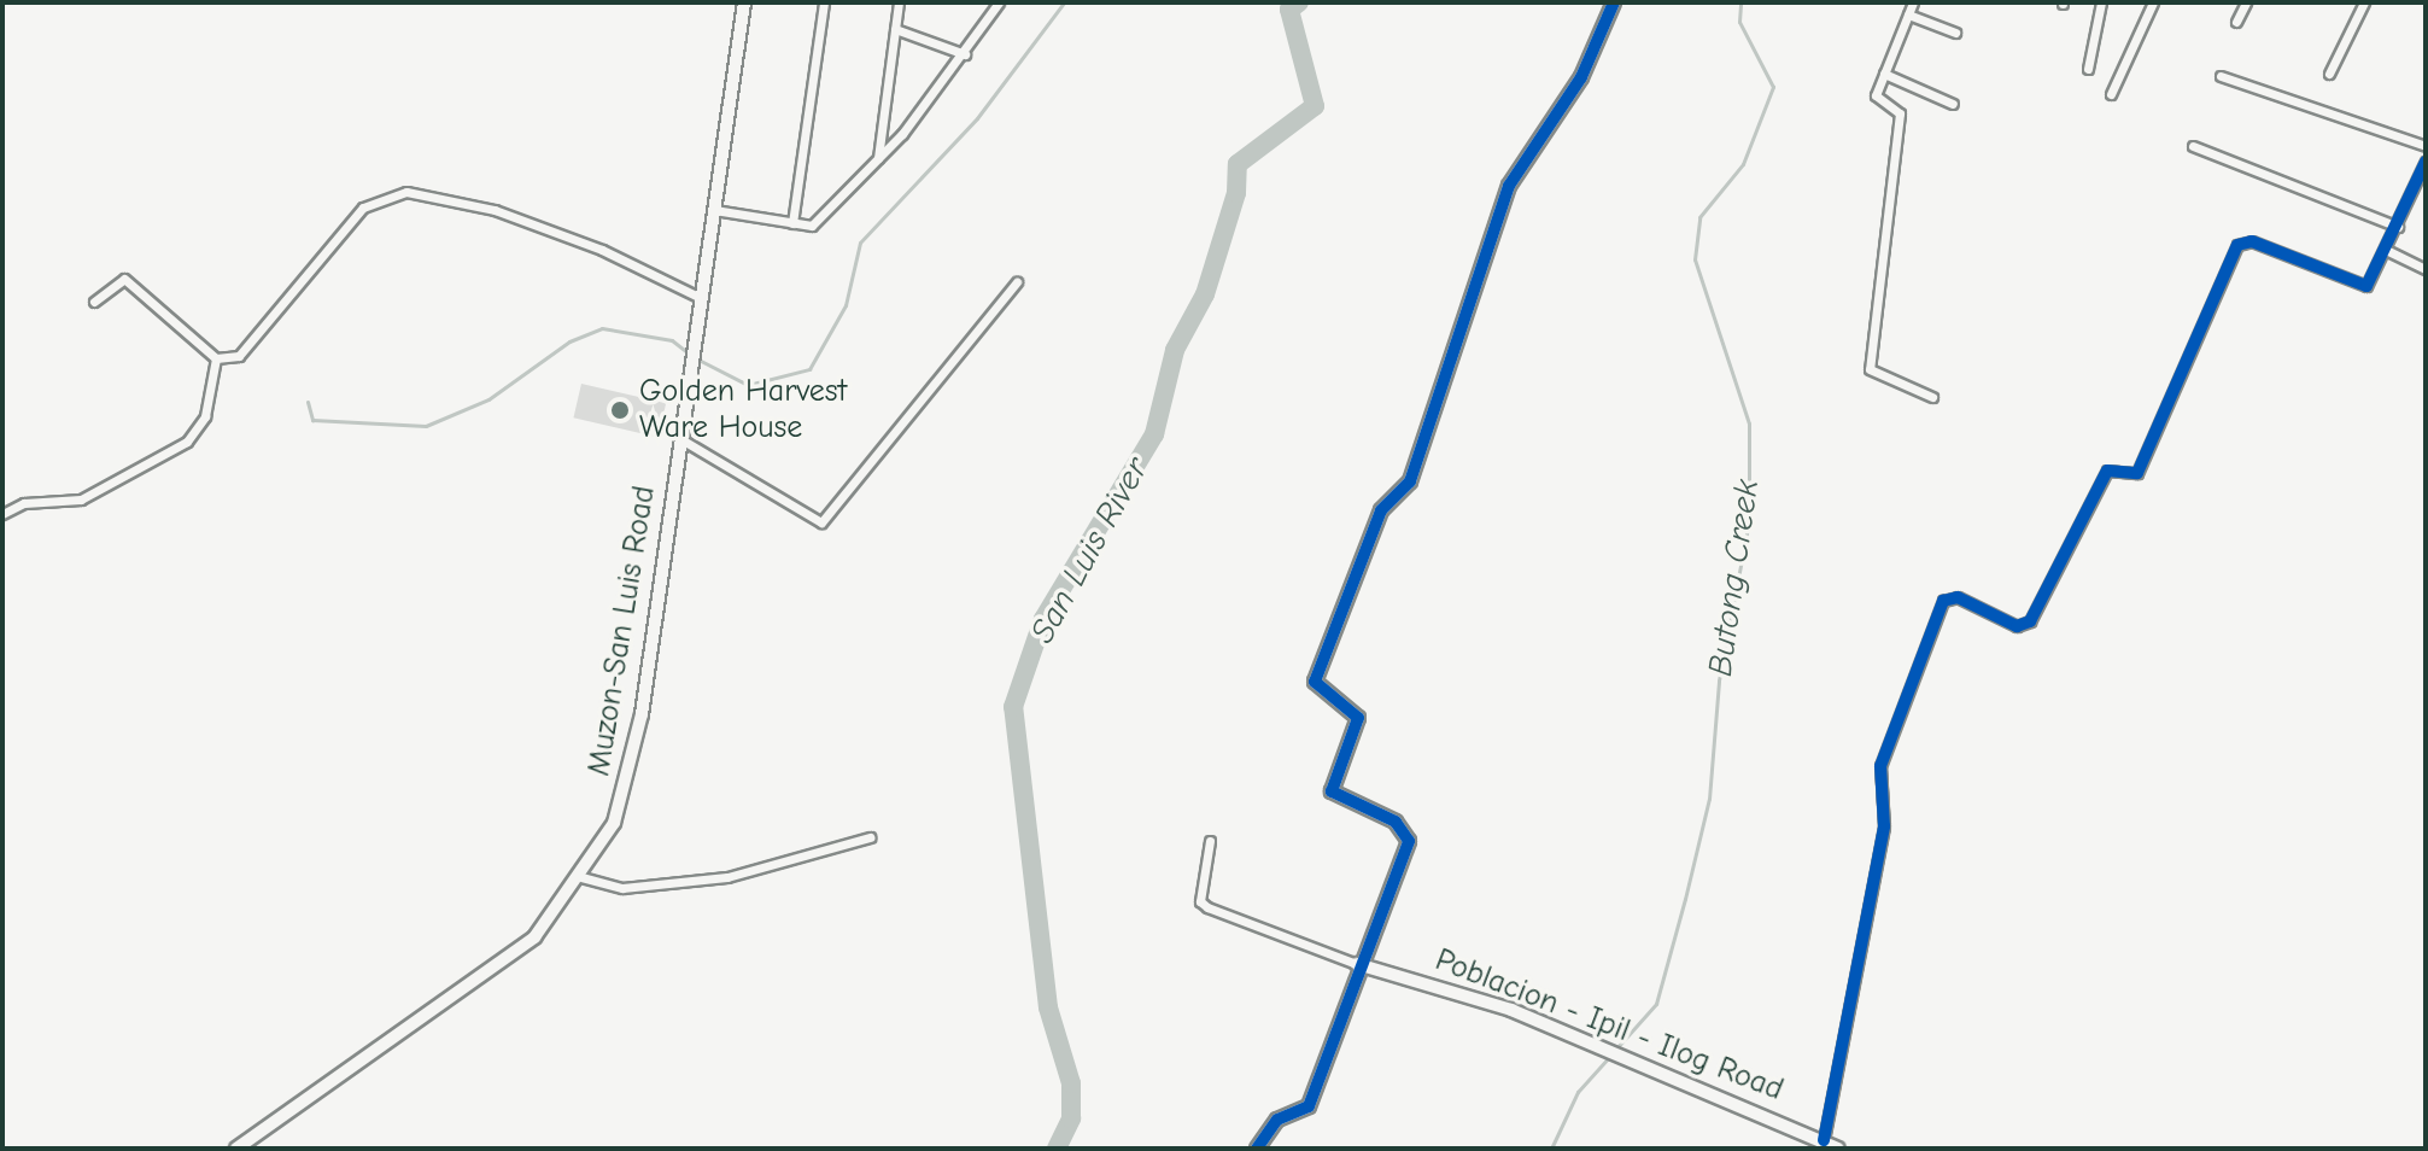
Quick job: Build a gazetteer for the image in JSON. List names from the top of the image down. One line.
{"streets":{"street":["Muzon-San Luis Road","Poblacion - Ipil - Ilog Road"]},"water":["San Luis River","Butong Creek"],"places":["Golden Harvest Ware House"]}
